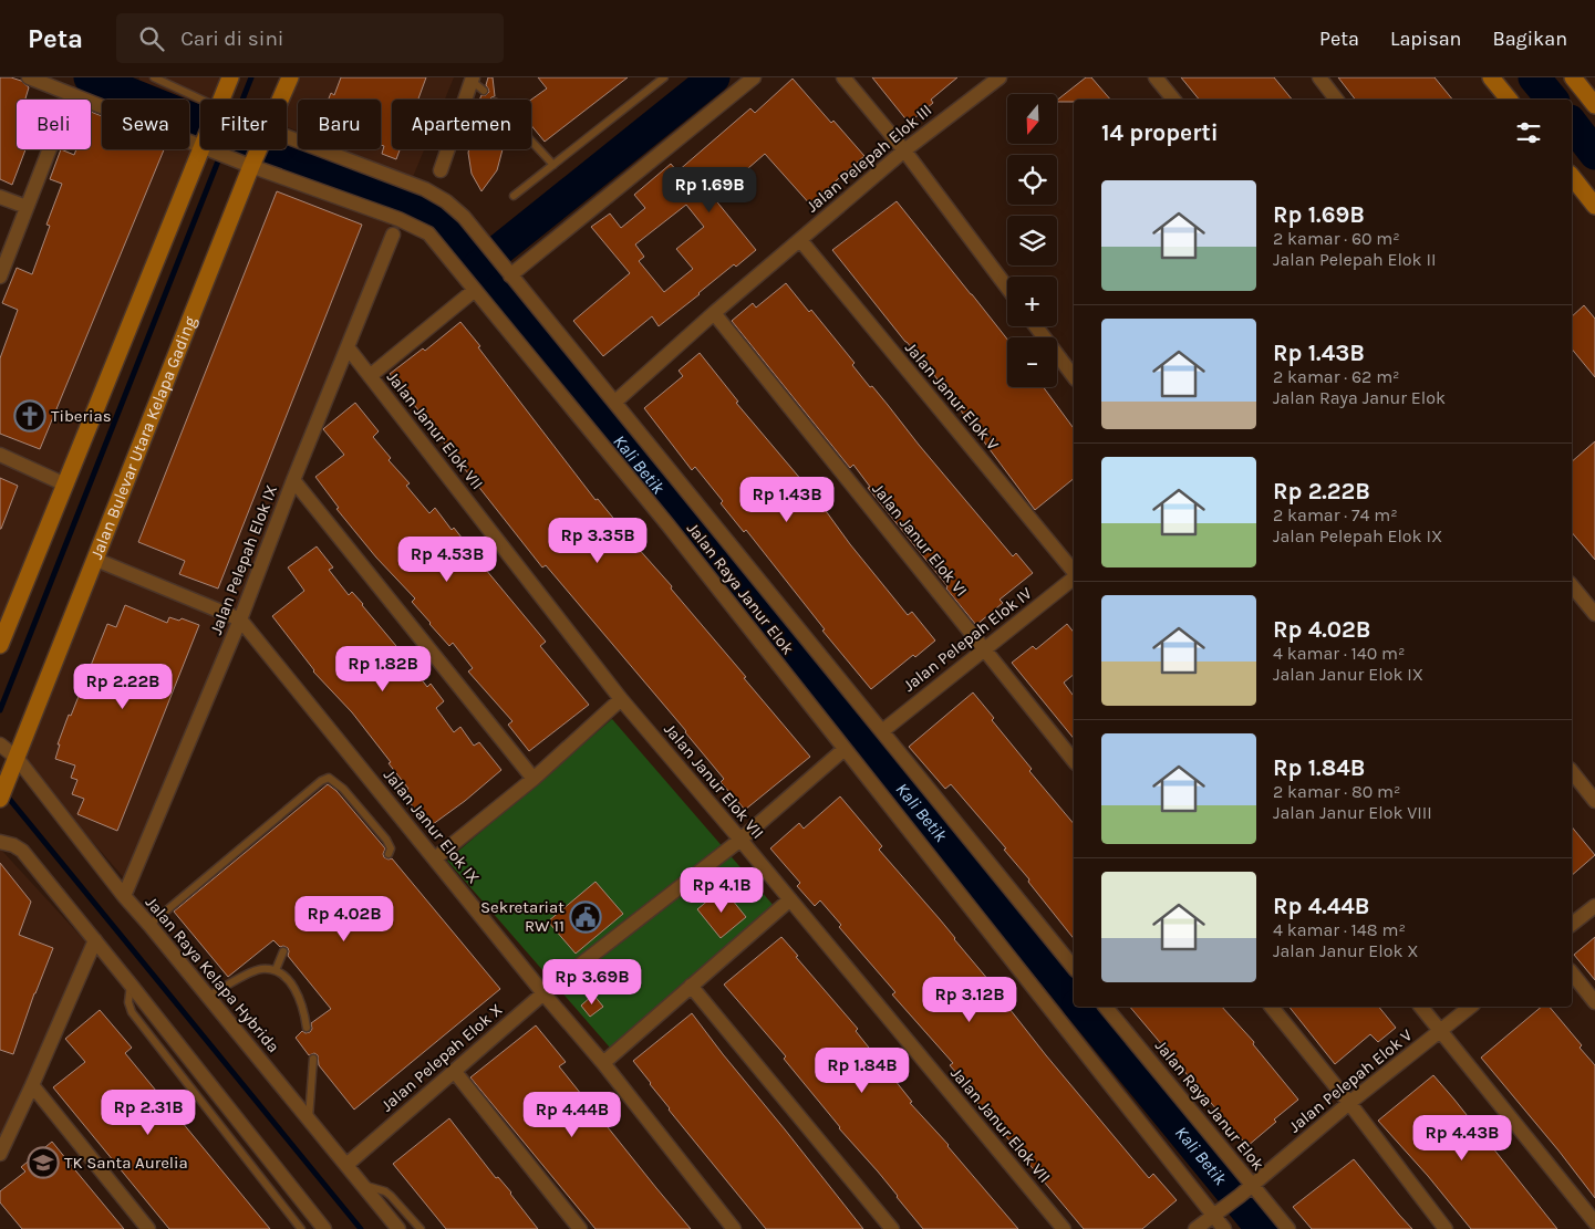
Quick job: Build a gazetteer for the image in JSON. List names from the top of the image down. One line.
{"streets":{"main road":["Jalan Bulevar Utara Kelapa Gading"],"street":["Jalan Pelepah Elok III","Jalan Janur Elok V","Jalan Janur Elok VII","Jalan Janur Elok VI","Jalan Pelepah Elok IX","Jalan Raya Janur Elok","Jalan Pelepah Elok IV","Jalan Janur Elok IX","Jalan Raya Kelapa Hybrida","Jalan Pelepah Elok X","Jalan Pelepah Elok V"]},"crossings":[["Jalan Pelepah Elok III","Jalan Janur Elok V"],["Jalan Pelepah Elok III","Jalan Janur Elok VI"],["Jalan Pelepah Elok III","Jalan Raya Janur Elok"],["Jalan Janur Elok VII","Jalan Pelepah Elok IX"],["Jalan Janur Elok VII","Jalan Pelepah Elok X"],["Jalan Bulevar Utara Kelapa Gading","Jalan Raya Janur Elok"],["Jalan Bulevar Utara Kelapa Gading","Jalan Janur Elok IX"],["Jalan Bulevar Utara Kelapa Gading","Jalan Raya Kelapa Hybrida"],["Jalan Janur Elok VI","Jalan Pelepah Elok IV"],["Jalan Pelepah Elok IX","Jalan Janur Elok IX"],["Jalan Pelepah Elok IX","Jalan Raya Kelapa Hybrida"],["Jalan Raya Janur Elok","Jalan Pelepah Elok IV"],["Jalan Raya Janur Elok","Jalan Pelepah Elok X"],["Jalan Raya Janur Elok","Jalan Pelepah Elok V"],["Jalan Janur Elok IX","Jalan Pelepah Elok X"],["Jalan Raya Kelapa Hybrida","Jalan Pelepah Elok X"]],"water":["Kali Betik"],"places":{"church":["Tiberias"],"public building":["Sekretariat RW 11"],"school or university":["TK Santa Aurelia"]},"north":"bottom","page":{"header":"Peta","search":"Cari di sini","nav":["Peta","Lapisan","Bagikan"],"map_buttons":["+","−"],"chip":["Beli","Sewa","Filter","Baru","Apartemen"],"heading":"14 properti","list":[{"name":"Rp 1.69B","note":"2 kamar · 60 m² · Jalan Pelepah Elok II"},{"name":"Rp 1.43B","note":"2 kamar · 62 m² · Jalan Raya Janur Elok"},{"name":"Rp 2.22B","note":"2 kamar · 74 m² · Jalan Pelepah Elok IX"},{"name":"Rp 4.02B","note":"4 kamar · 140 m² · Jalan Janur Elok IX"},{"name":"Rp 1.84B","note":"2 kamar · 80 m² · Jalan Janur Elok VIII"},{"name":"Rp 4.44B","note":"4 kamar · 148 m² · Jalan Janur Elok X"}],"price":["Rp 1.69B","Rp 1.43B","Rp 3.35B","Rp 4.53B","Rp 1.82B","Rp 2.22B","Rp 4.1B","Rp 4.02B","Rp 3.69B","Rp 3.12B","Rp 1.84B","Rp 2.31B","Rp 4.44B","Rp 4.43B"]}}
